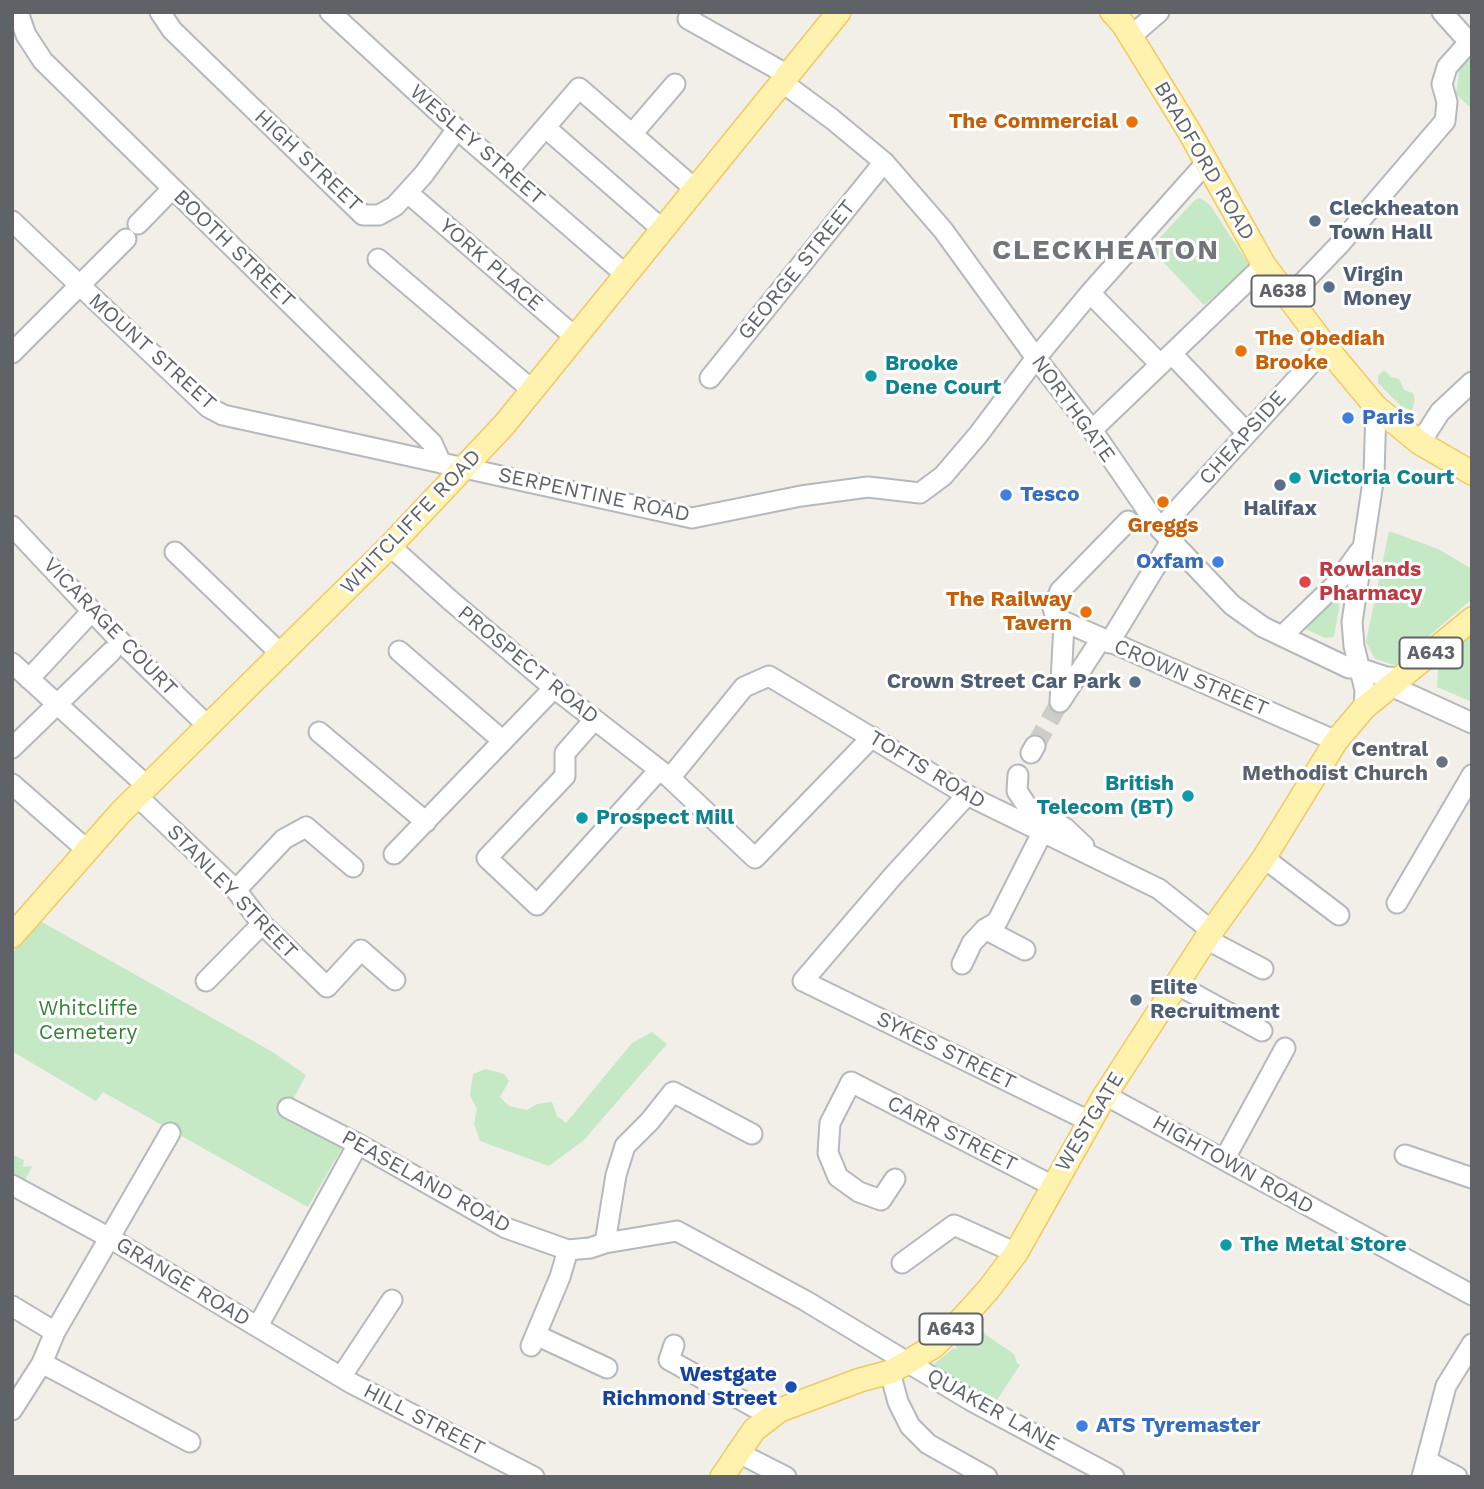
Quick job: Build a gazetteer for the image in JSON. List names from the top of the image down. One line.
{"streets":{"main road":["BRADFORD ROAD","A638","WHITCLIFFE ROAD","A643","WESTGATE"],"street":["WESLEY STREET","HIGH STREET","BOOTH STREET","YORK PLACE","GEORGE STREET","MOUNT STREET","NORTHGATE","CHEAPSIDE","SERPENTINE ROAD","VICARAGE COURT","PROSPECT ROAD","CROWN STREET","TOFTS ROAD","STANLEY STREET","SYKES STREET","CARR STREET","HIGHTOWN ROAD","PEASELAND ROAD","GRANGE ROAD","QUAKER LANE","HILL STREET"]},"crossings":[["WESLEY STREET","HIGH STREET"],["WESLEY STREET","WHITCLIFFE ROAD"],["HIGH STREET","YORK PLACE"],["BRADFORD ROAD","A638"],["BRADFORD ROAD","CHEAPSIDE"],["BOOTH STREET","MOUNT STREET"],["YORK PLACE","WHITCLIFFE ROAD"],["GEORGE STREET","NORTHGATE"],["NORTHGATE","CHEAPSIDE"],["NORTHGATE","SERPENTINE ROAD"],["NORTHGATE","WHITCLIFFE ROAD"],["NORTHGATE","A643"],["NORTHGATE","WESTGATE"],["CHEAPSIDE","CROWN STREET"],["SERPENTINE ROAD","WHITCLIFFE ROAD"],["WHITCLIFFE ROAD","VICARAGE COURT"],["WHITCLIFFE ROAD","PROSPECT ROAD"],["WHITCLIFFE ROAD","STANLEY STREET"],["A643","WESTGATE"],["PROSPECT ROAD","TOFTS ROAD"],["CROWN STREET","WESTGATE"],["TOFTS ROAD","SYKES STREET"],["TOFTS ROAD","WESTGATE"],["SYKES STREET","WESTGATE"],["WESTGATE","CARR STREET"],["WESTGATE","HIGHTOWN ROAD"],["WESTGATE","QUAKER LANE"],["GRANGE ROAD","HILL STREET"]],"districts":["CLECKHEATON"],"parks":["Whitcliffe Cemetery"],"places":["The Commercial","Cleckheaton Town Hall","Virgin Money","The Obediah Brooke","Brooke Dene Court","Paris","Victoria Court","Halifax","Tesco","Greggs","Oxfam","Rowlands Pharmacy","The Railway Tavern","Crown Street Car Park","Central Methodist Church","British Telecom (BT)","Prospect Mill","Elite Recruitment","The Metal Store","Westgate Richmond Street","ATS Tyremaster"]}
